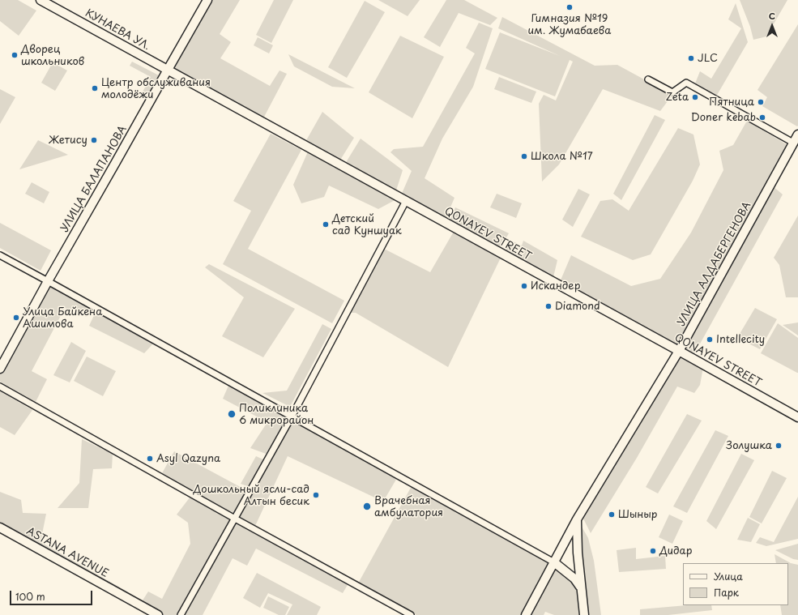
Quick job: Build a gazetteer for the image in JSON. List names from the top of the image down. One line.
{"streets":{"street":["КУНАЕВА УЛ.","УЛИЦА БАЛАПАНОВА","QONAYEV STREET","УЛИЦА АЛДАБЕРГЕНОВА","ASTANA AVENUE"]},"crossings":[["КУНАЕВА УЛ.","УЛИЦА БАЛАПАНОВА"],["КУНАЕВА УЛ.","QONAYEV STREET"],["УЛИЦА БАЛАПАНОВА","QONAYEV STREET"],["QONAYEV STREET","УЛИЦА АЛДАБЕРГЕНОВА"]],"places":["Гимназия №19 им. Жумабаева","Дворец школьников","JLC","Центр обслуживания молодёжи","Zeta","Пятница","Doner kebab","Жетису","Школа №17","Детский сад Куншуак","Искандер","Diamond","Улица Байкена Ашимова","Intellecity","Поликлиника 6 микрорайон","Золушка","Asyl Qazyna","Дошкольный ясли-сад Алтын бесик","Врачебная амбулатория","Шыныр","Дидар"],"legend":["Улица","Парк"],"scale_bar":"100 m","north":"top"}
